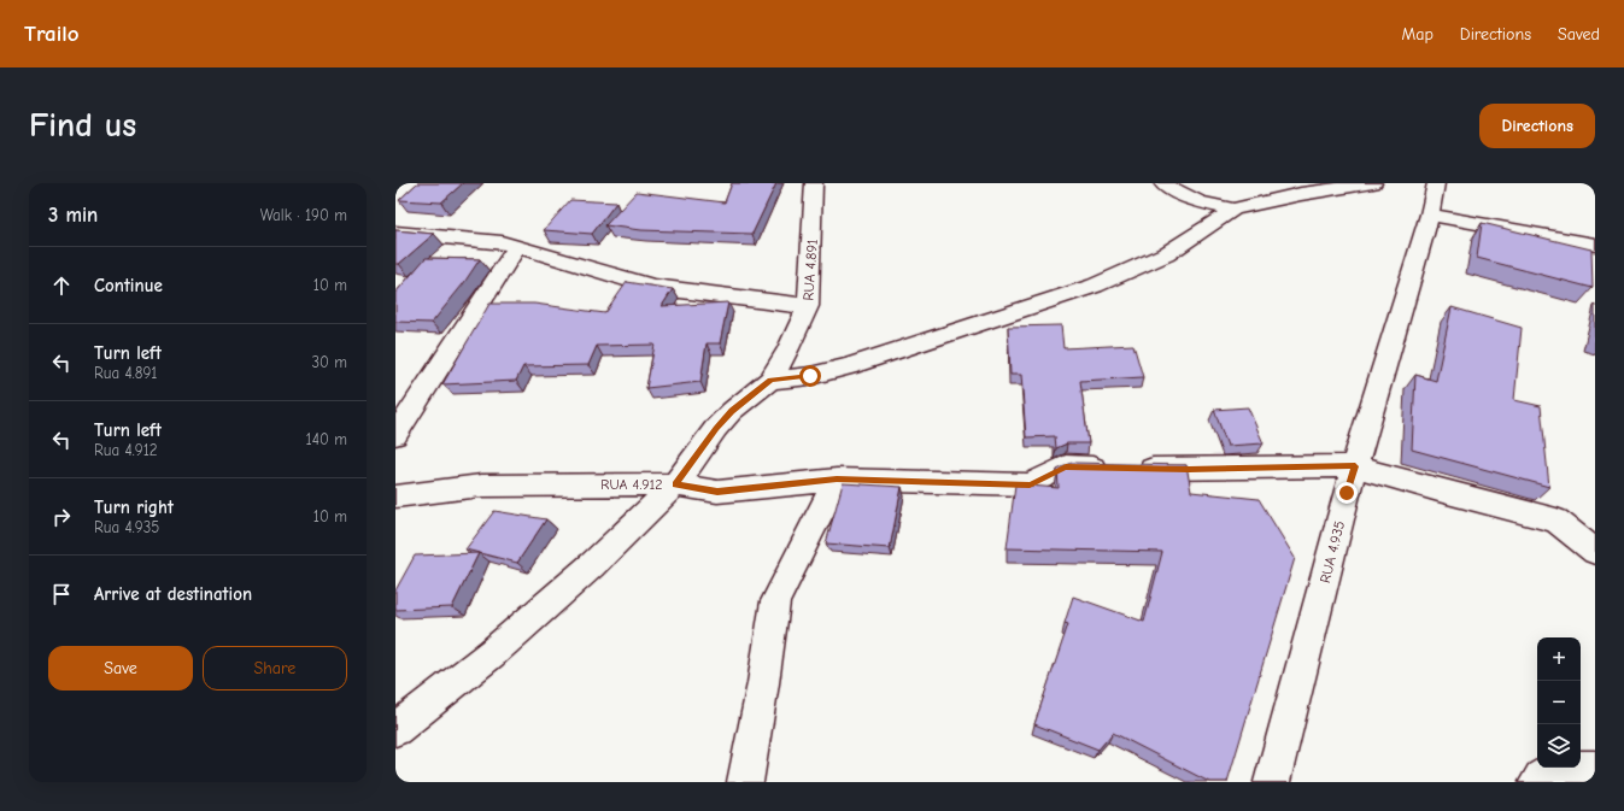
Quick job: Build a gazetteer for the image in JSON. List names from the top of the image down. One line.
{"streets":{"street":["RUA 4.891","RUA 4.912","RUA 4.935"]},"crossings":[["RUA 4.891","RUA 4.912"],["RUA 4.912","RUA 4.935"]],"page":{"header":"Trailo","nav":["Map","Directions","Saved"],"buttons":["Directions",["Save","Share"]],"title":"Find us","heading":["3 min","Walk · 190 m"],"list":[["Continue","10 m"],["Turn left","Rua 4.891","30 m"],["Turn left","Rua 4.912","140 m"],["Turn right","Rua 4.935","10 m"],"Arrive at destination"],"map_buttons":["+","−"]}}
